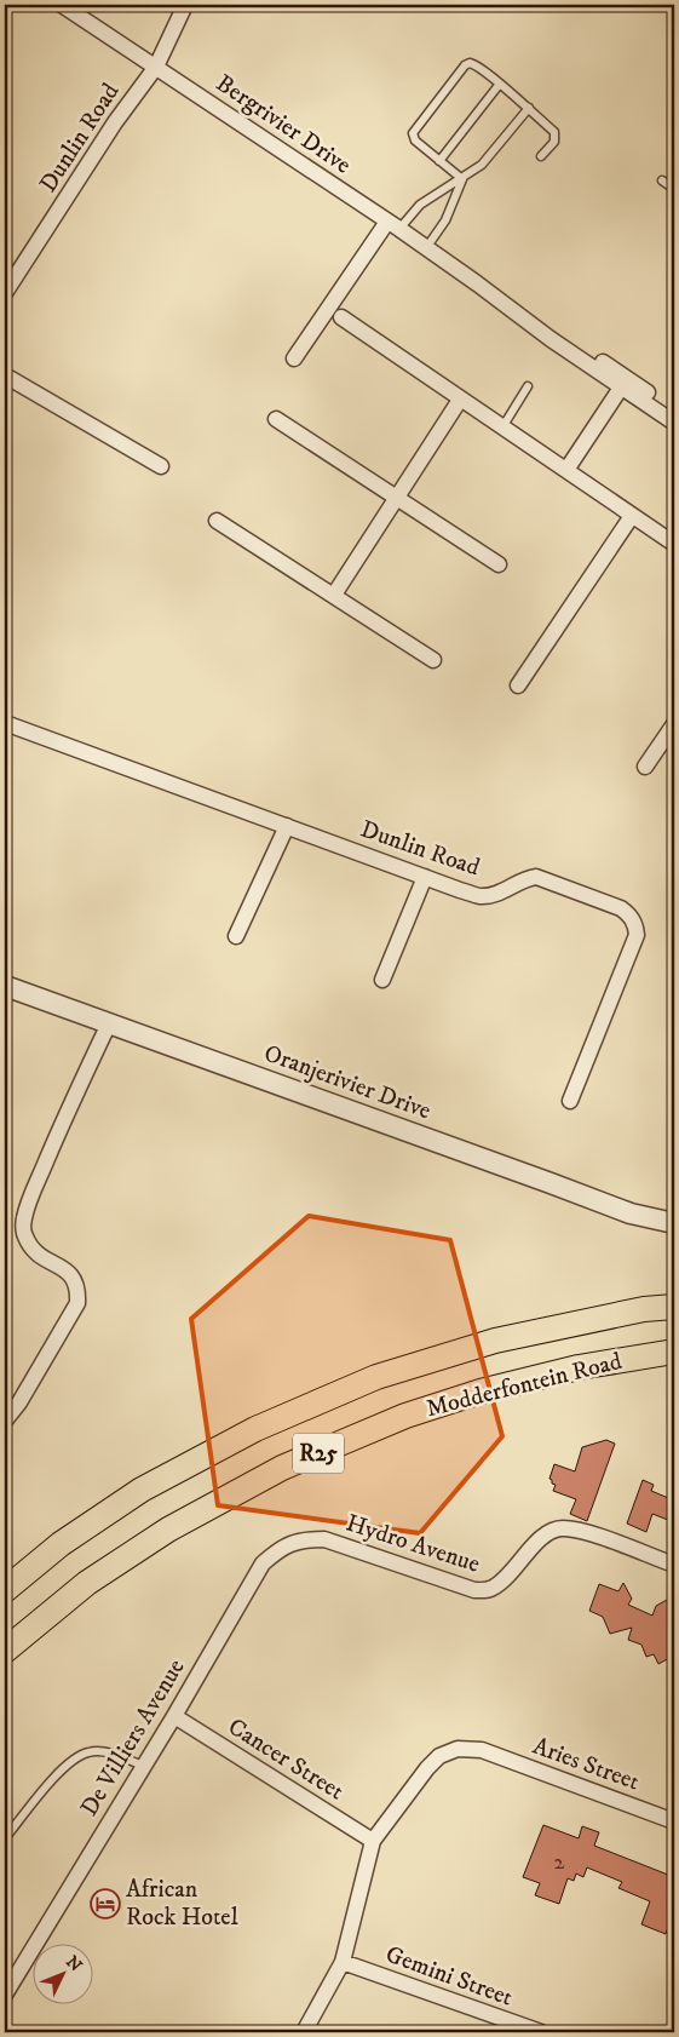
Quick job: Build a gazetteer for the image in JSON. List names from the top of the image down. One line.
{"streets":{"main road":["Modderfontein Road","R25"],"street":["Bergrivier Drive","Dunlin Road","Oranjerivier Drive","Hydro Avenue","De Villiers Avenue","Cancer Street","Aries Street","Gemini Street"]},"crossings":[["Bergrivier Drive","Dunlin Road"],["Hydro Avenue","De Villiers Avenue"],["De Villiers Avenue","Cancer Street"],["Cancer Street","Aries Street"]],"places":{"hotel":["African Rock Hotel"]},"house_numbers":["2"],"north":"top right"}
